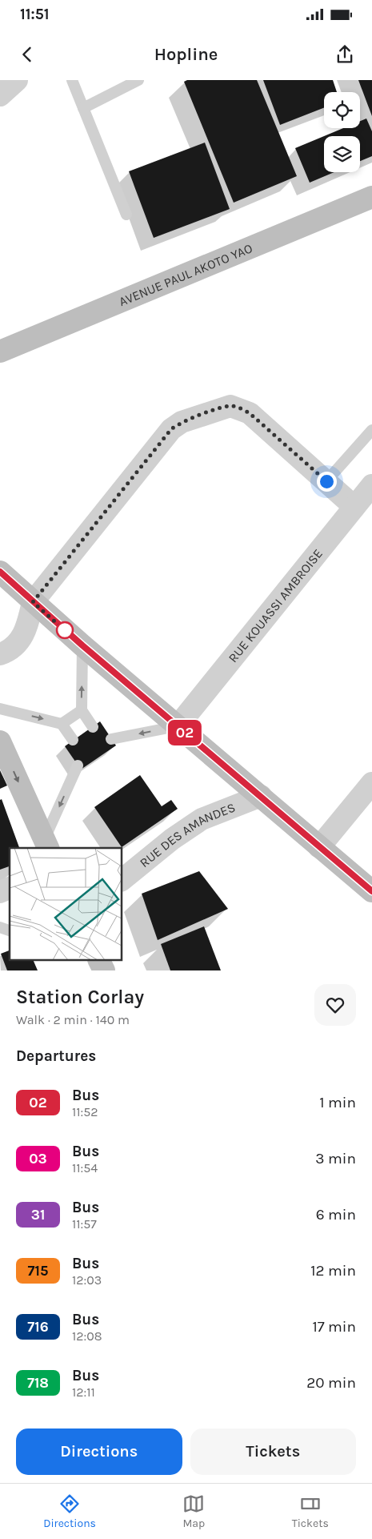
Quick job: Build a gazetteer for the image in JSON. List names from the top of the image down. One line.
{"streets":{"street":["AVENUE PAUL AKOTO YAO","RUE KOUASSI AMBROISE","RUE DES AMANDES"]},"lines":["bus line 02"],"page":{"status":"11:51","header":"Hopline","on_map":"02","heading":[["Station Corlay","Walk · 2 min · 140 m"],"Departures"],"list":[{"mark":"02","name":"Bus","note":"11:52","value":"1 min"},{"mark":"03","name":"Bus","note":"11:54","value":"3 min"},{"mark":"31","name":"Bus","note":"11:57","value":"6 min"},{"mark":"715","name":"Bus","note":"12:03","value":"12 min"},{"mark":"716","name":"Bus","note":"12:08","value":"17 min"},{"mark":"718","name":"Bus","note":"12:11","value":"20 min"}],"buttons":["Directions","Tickets"],"tabs":["Directions","Map","Tickets"]}}
